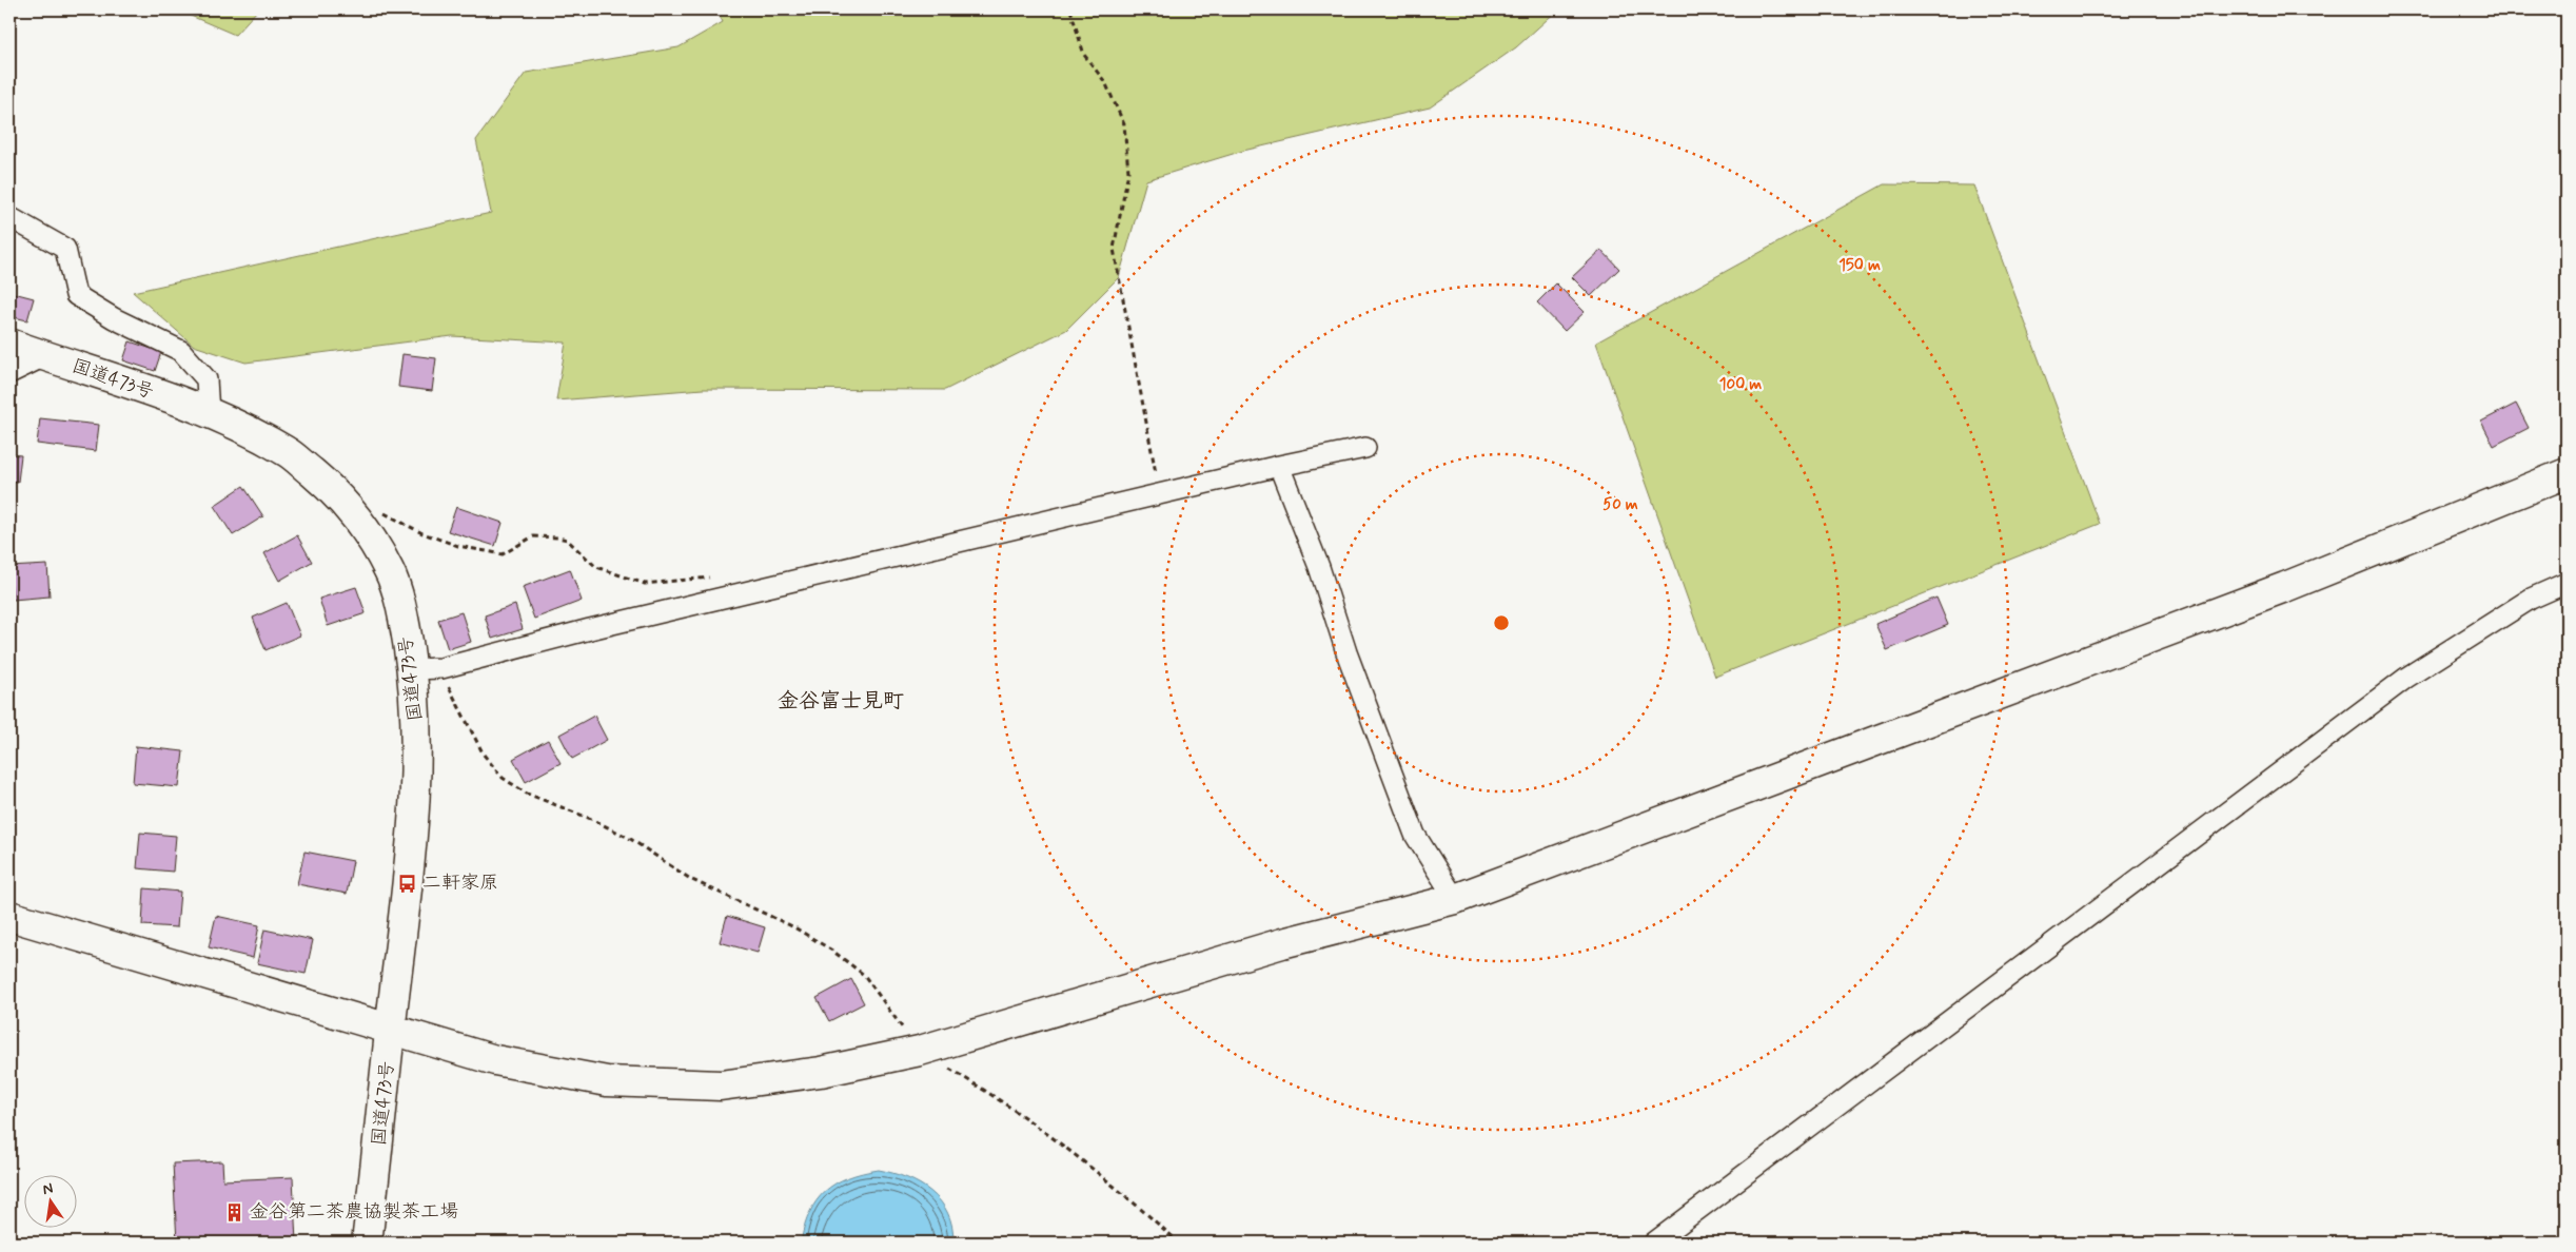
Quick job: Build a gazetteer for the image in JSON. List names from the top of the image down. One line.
{"streets":{"main road":["国道473号"]},"districts":["金谷富士見町"],"places":{"bus stop":["二軒家原"],"building":["金谷第二茶農協製茶工場"]},"north":"top","rings":["150 m","100 m","50 m"]}
